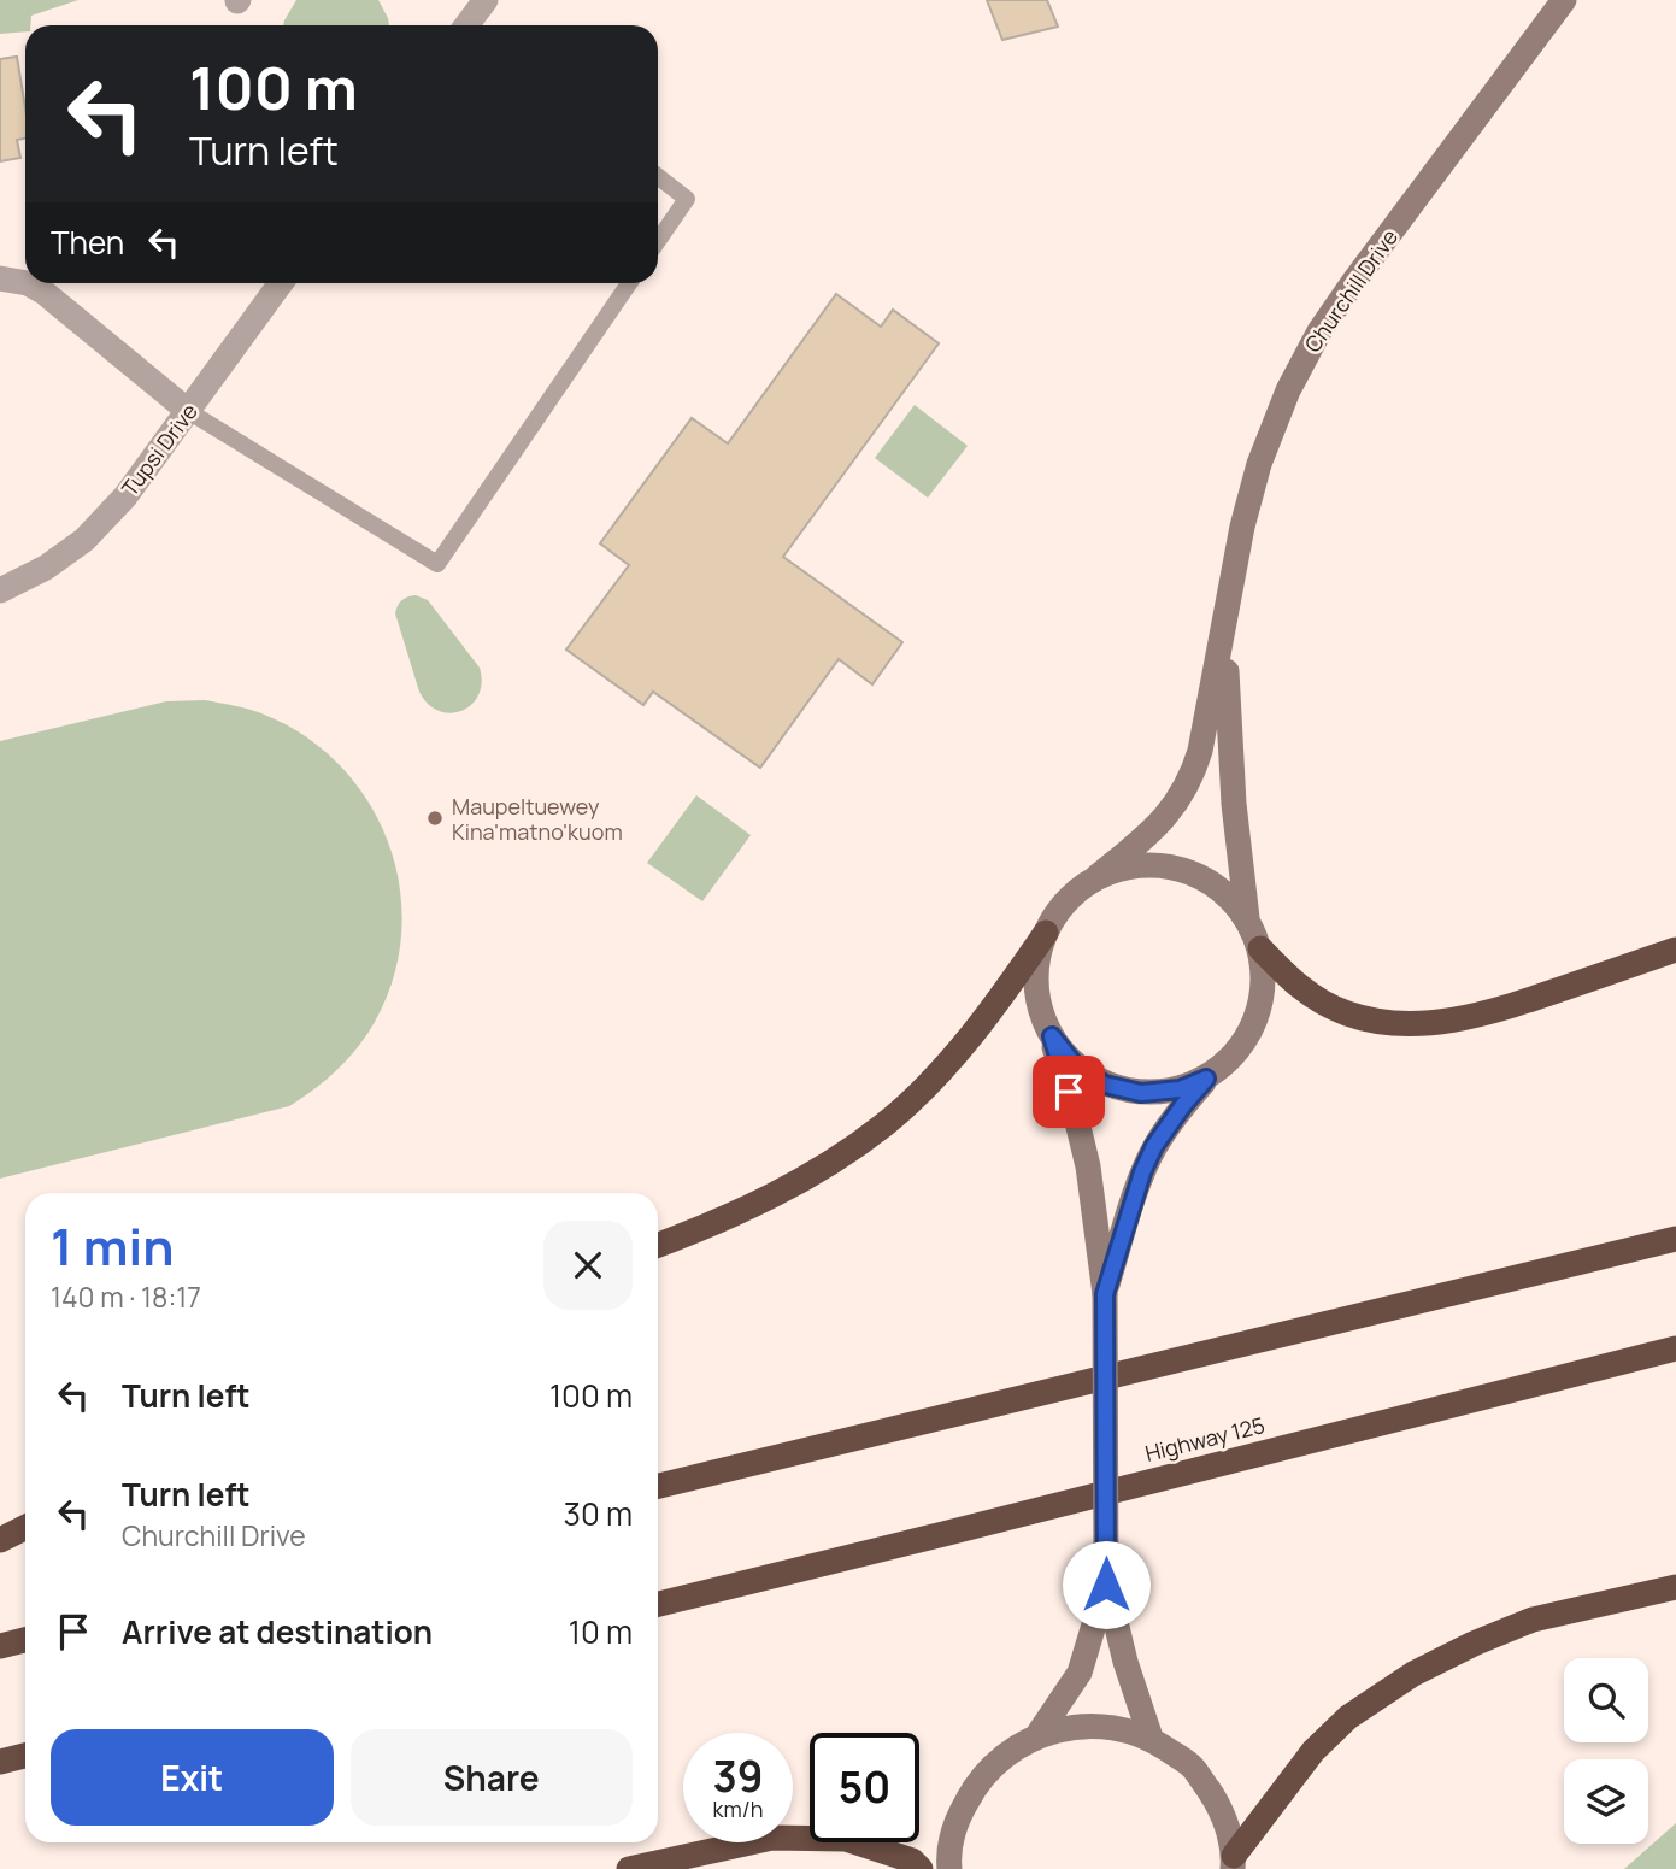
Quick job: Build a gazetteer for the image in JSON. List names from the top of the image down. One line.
{"streets":{"highway":["Highway 125"],"main road":["Churchill Drive"],"street":["Tupsi Drive"]},"places":["Maupeltuewey Kina'matno'kuom"],"page":{"turn":["100 m","Turn left"],"then":"Then","heading":["1 min","140 m · 18:17"],"list":[{"name":"Turn left","value":"100 m"},{"name":"Turn left","note":"Churchill Drive","value":"30 m"},{"name":"Arrive at destination","value":"10 m"}],"buttons":["Exit","Share"],"speed":"39 km/h","limit":"50"}}
